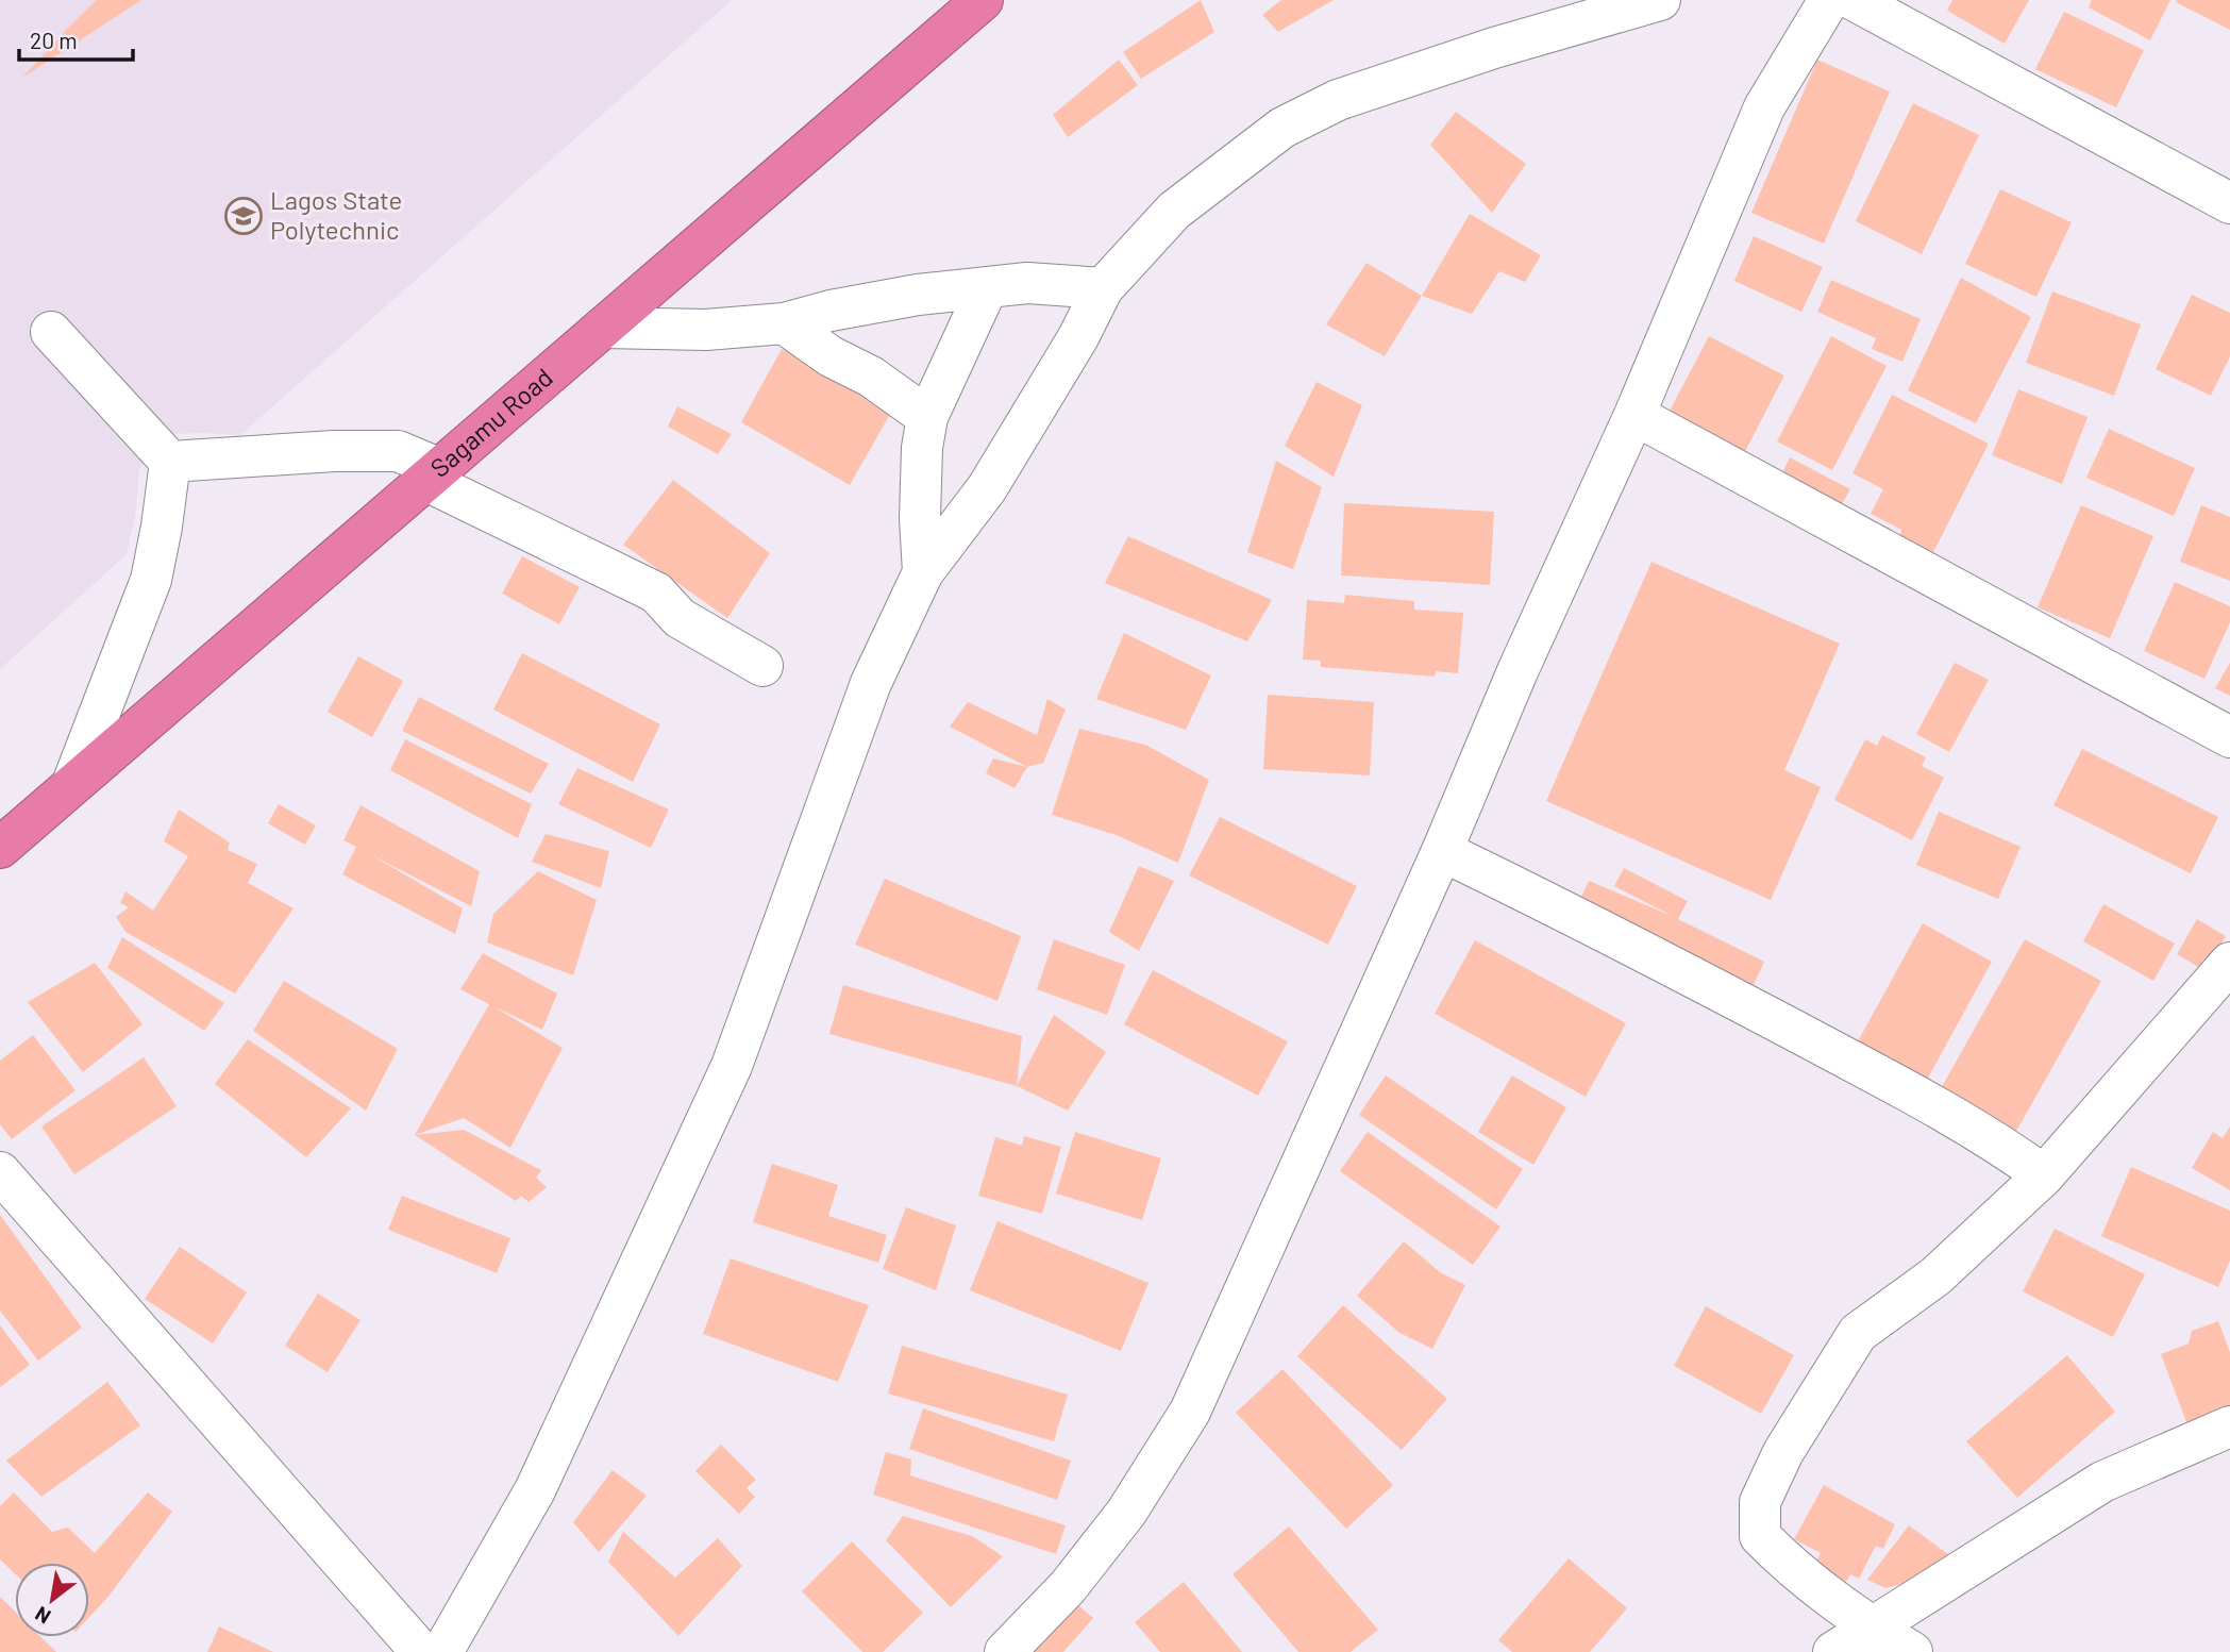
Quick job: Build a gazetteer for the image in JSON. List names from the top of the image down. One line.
{"streets":{"highway":["Sagamu Road"]},"places":{"school or university":["Lagos State Polytechnic"]},"scale_bar":"20 m","north":"bottom left"}
